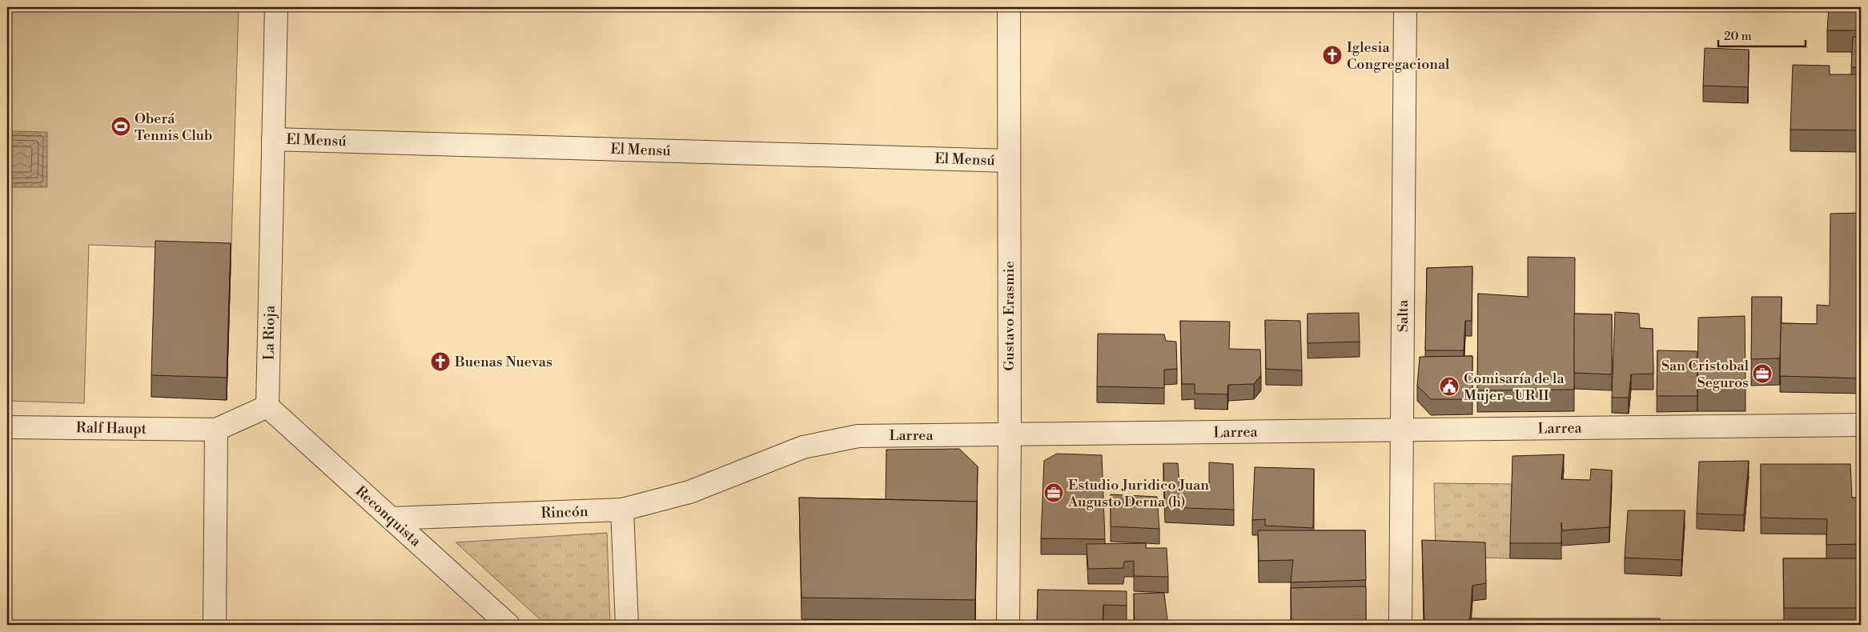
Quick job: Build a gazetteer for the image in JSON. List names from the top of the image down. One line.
{"streets":{"street":["El Mensú","Gustavo Erasmie","Salta","La Rioja","Ralf Haupt","Larrea","Rincón","Reconquista"]},"crossings":[["El Mensú","Gustavo Erasmie"],["El Mensú","La Rioja"],["Gustavo Erasmie","Larrea"],["Salta","Larrea"],["La Rioja","Reconquista"],["Larrea","Rincón"],["Rincón","Reconquista"]],"places":{"church":["Iglesia Congregacional","Buenas Nuevas"],"sports":["Oberá Tennis Club"],"office":["San Cristobal Seguros","Estudio Juridico Juan Augusto Derna (h)"],"public building":["Comisaría de la Mujer - UR II"]},"scale_bar":"20 m"}
